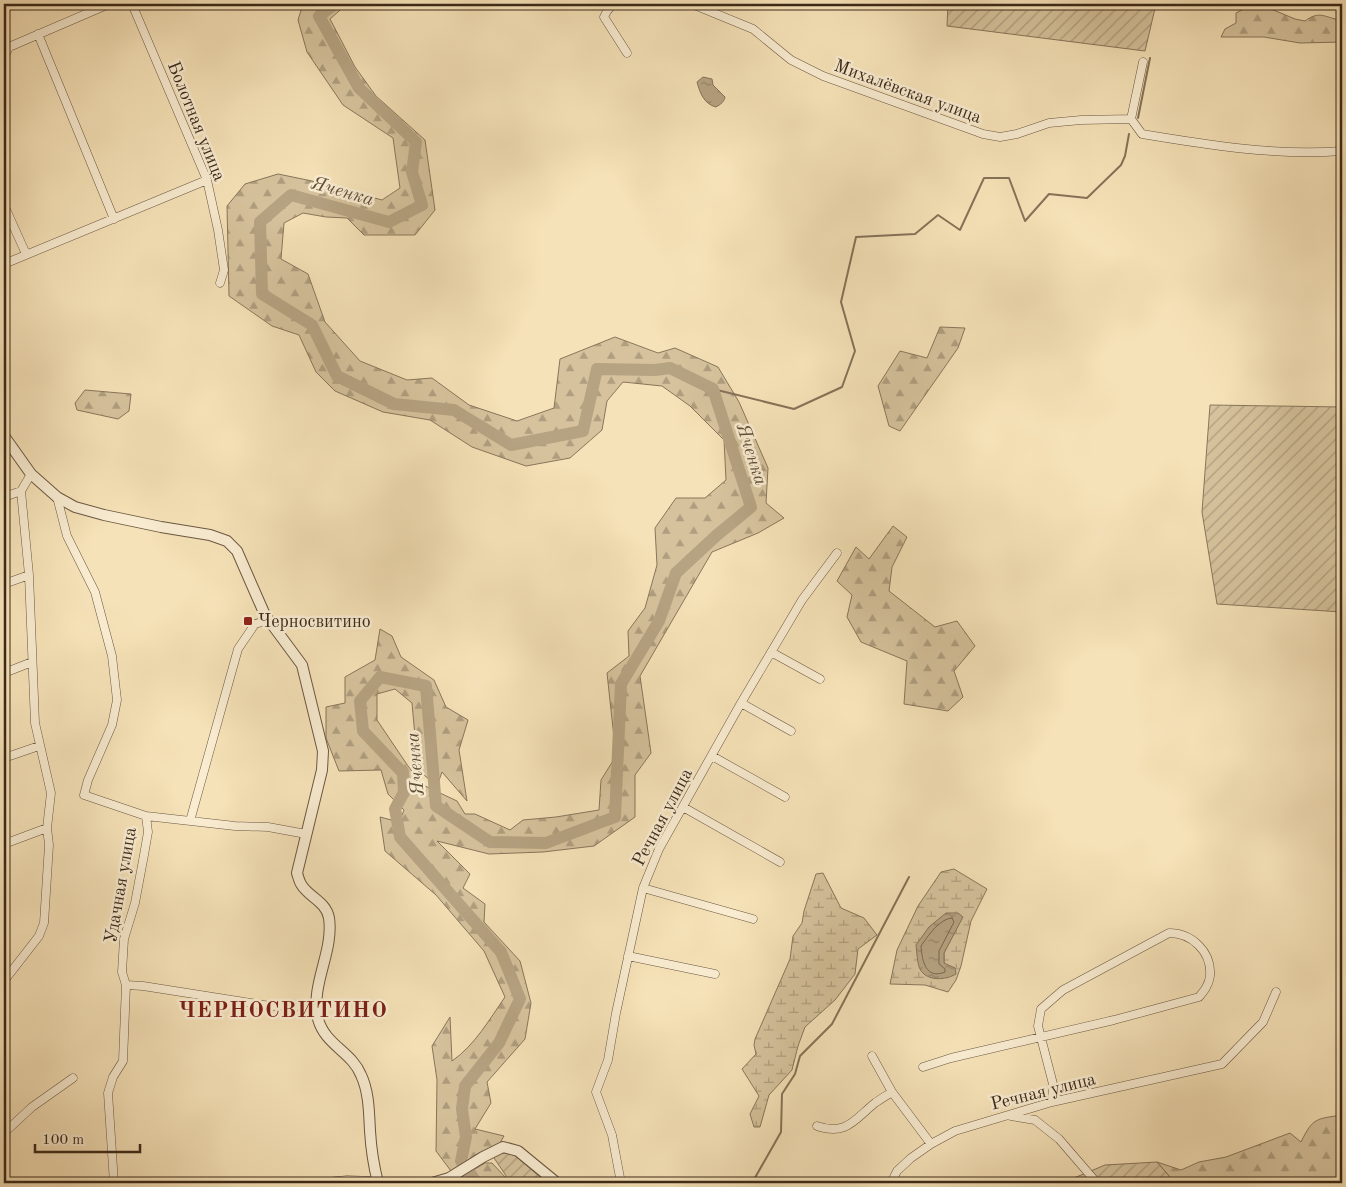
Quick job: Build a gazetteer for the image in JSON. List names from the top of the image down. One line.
{"streets":{"street":["Михалёвская улица","Болотная улица","Речная улица","Удачная улица"]},"districts":["ЧЕРНОСВИТИНО"],"water":["Яченка"],"places":{"transit":["Черносвитино"]},"scale_bar":"100 m"}
